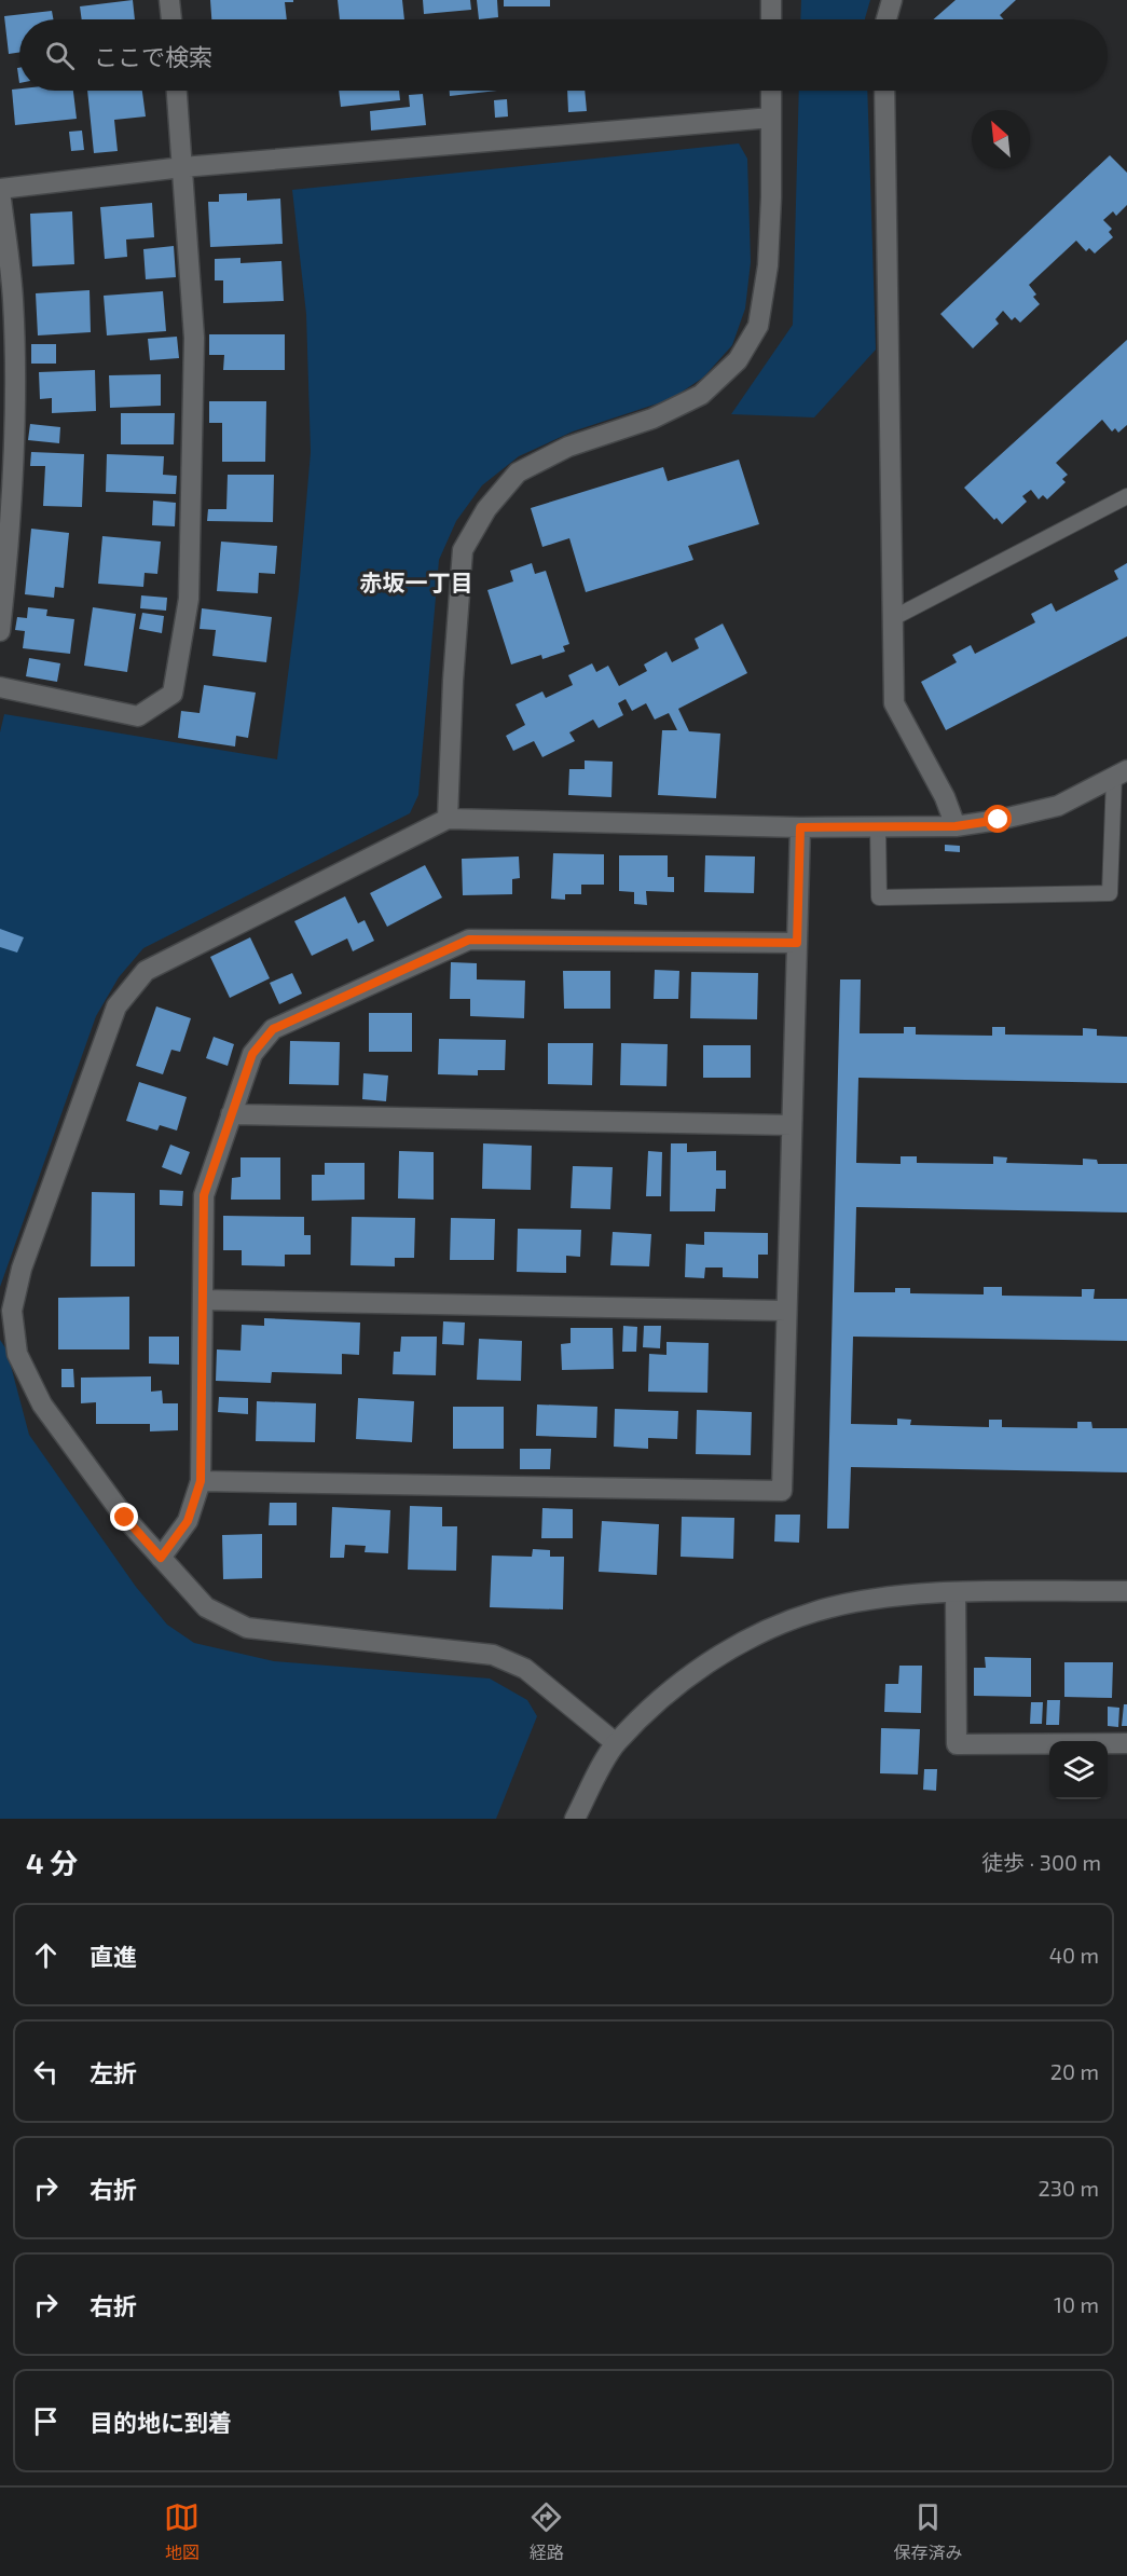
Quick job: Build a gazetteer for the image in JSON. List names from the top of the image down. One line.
{"districts":["赤坂一丁目"],"north":"top left","page":{"search":"ここで検索","heading":["4 分","徒歩 · 300 m"],"list":[["直進","40 m"],["左折","20 m"],["右折","230 m"],["右折","10 m"],"目的地に到着"],"nav":["地図","経路","保存済み"]}}
